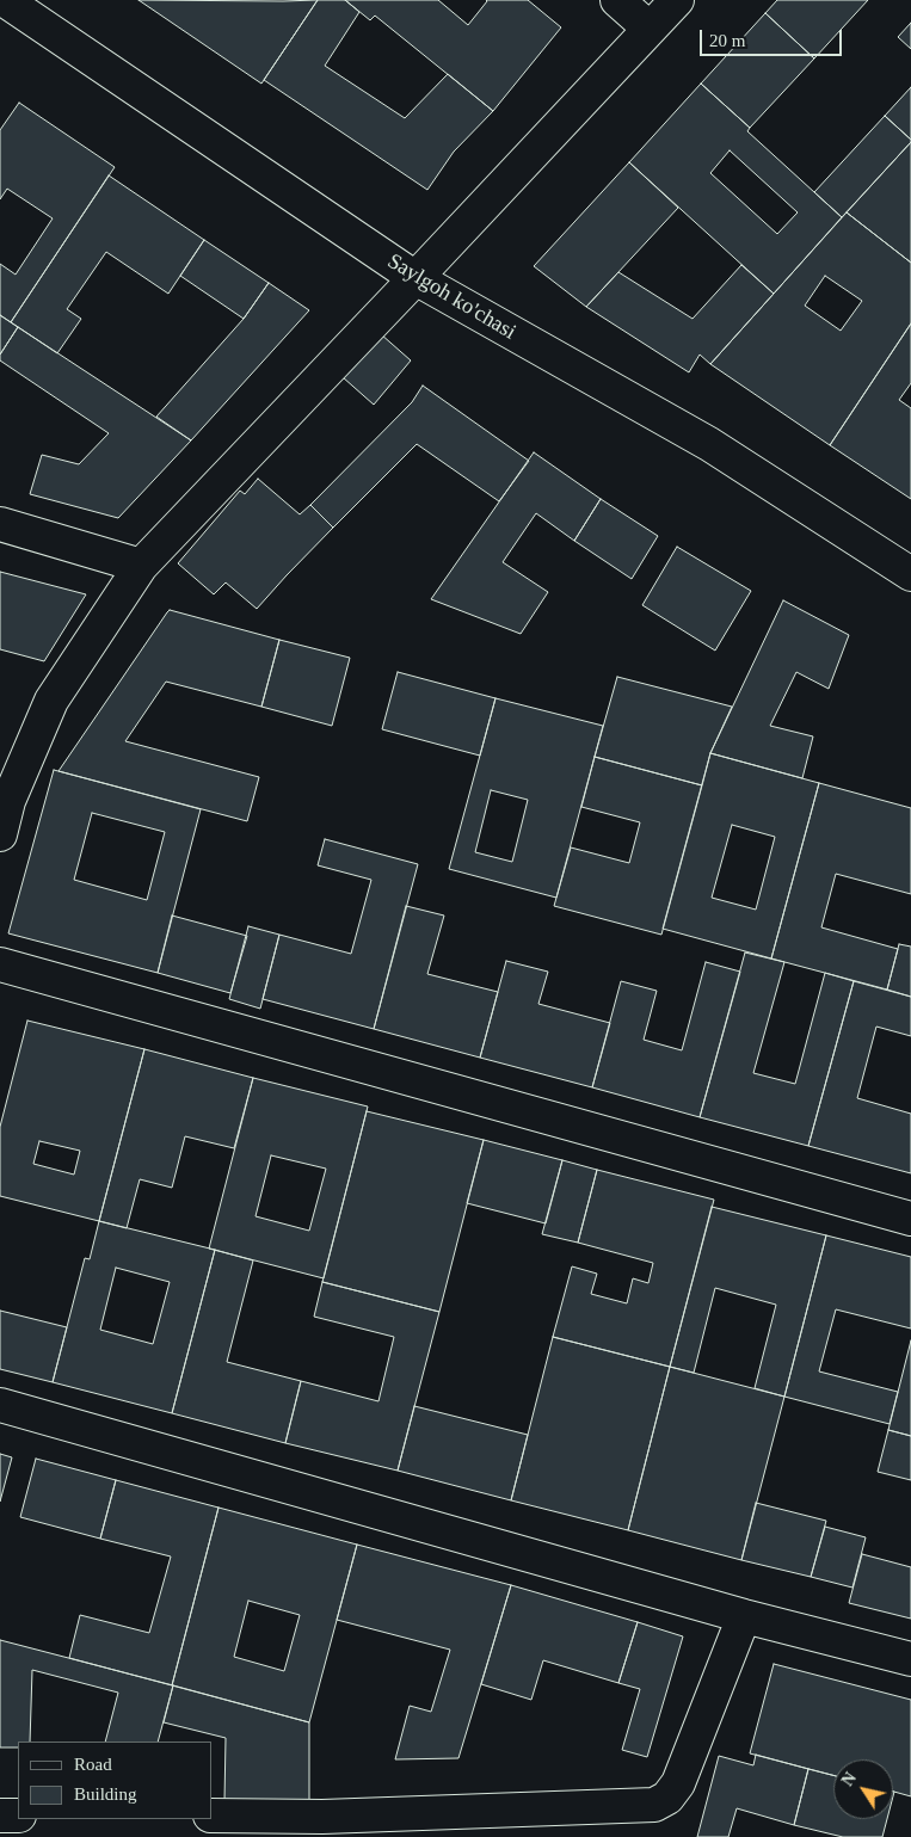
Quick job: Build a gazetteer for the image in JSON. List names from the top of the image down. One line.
{"streets":{"street":["Saylgoh ko'chasi"]},"legend":["Road","Building"],"scale_bar":"20 m","north":"top left"}
